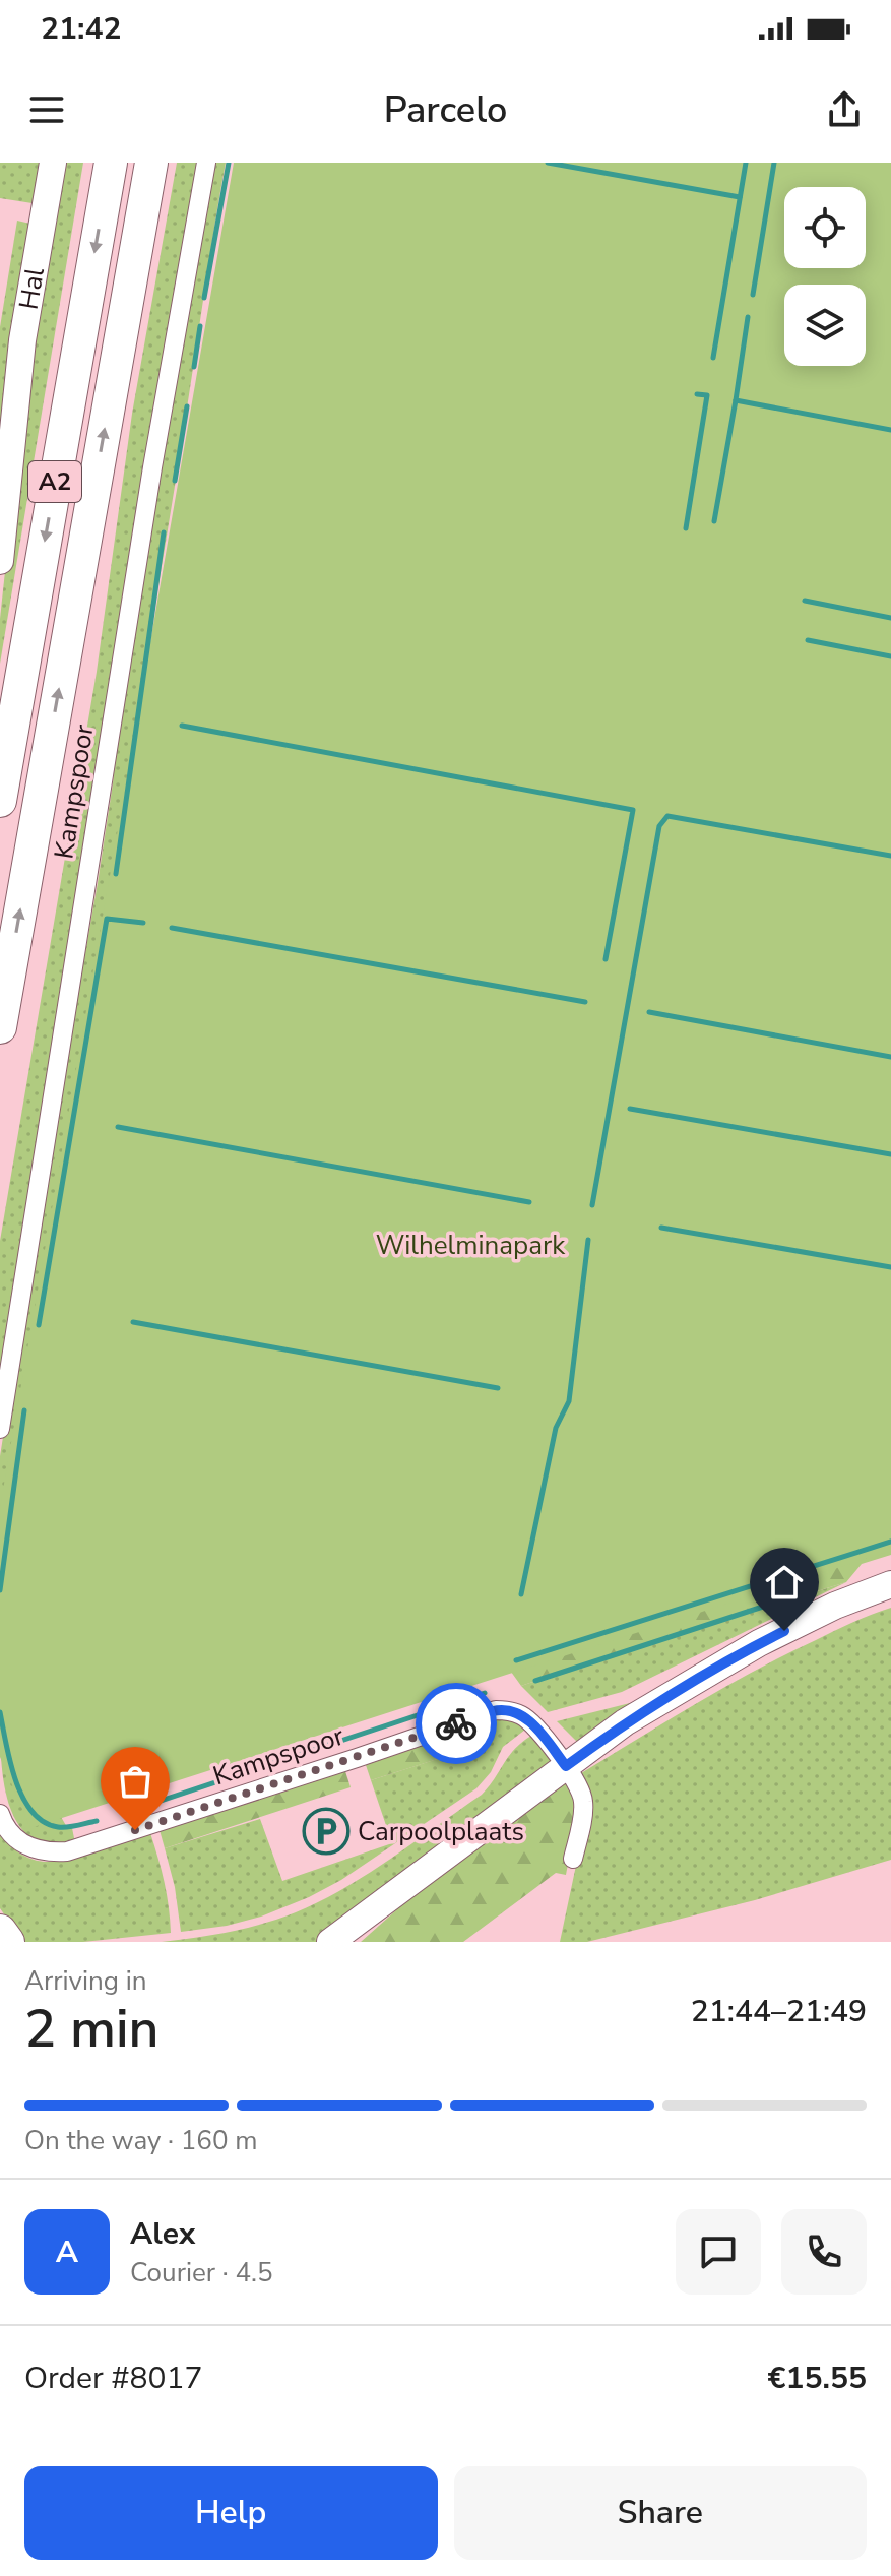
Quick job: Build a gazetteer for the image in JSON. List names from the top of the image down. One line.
{"streets":{"highway":["A2"],"main road":["Hal"],"street":["Kampspoor"]},"parks":["Wilhelminapark"],"places":{"parking":["Carpoolplaats"]},"page":{"status":"21:42","header":"Parcelo","heading":["2 min","Arriving in","21:44–21:49"],"panel":["Alex","Courier · 4.5","Order #8017","€15.55"],"bar":"On the way · 160 m","round":"A","buttons":["Help","Share"]}}
